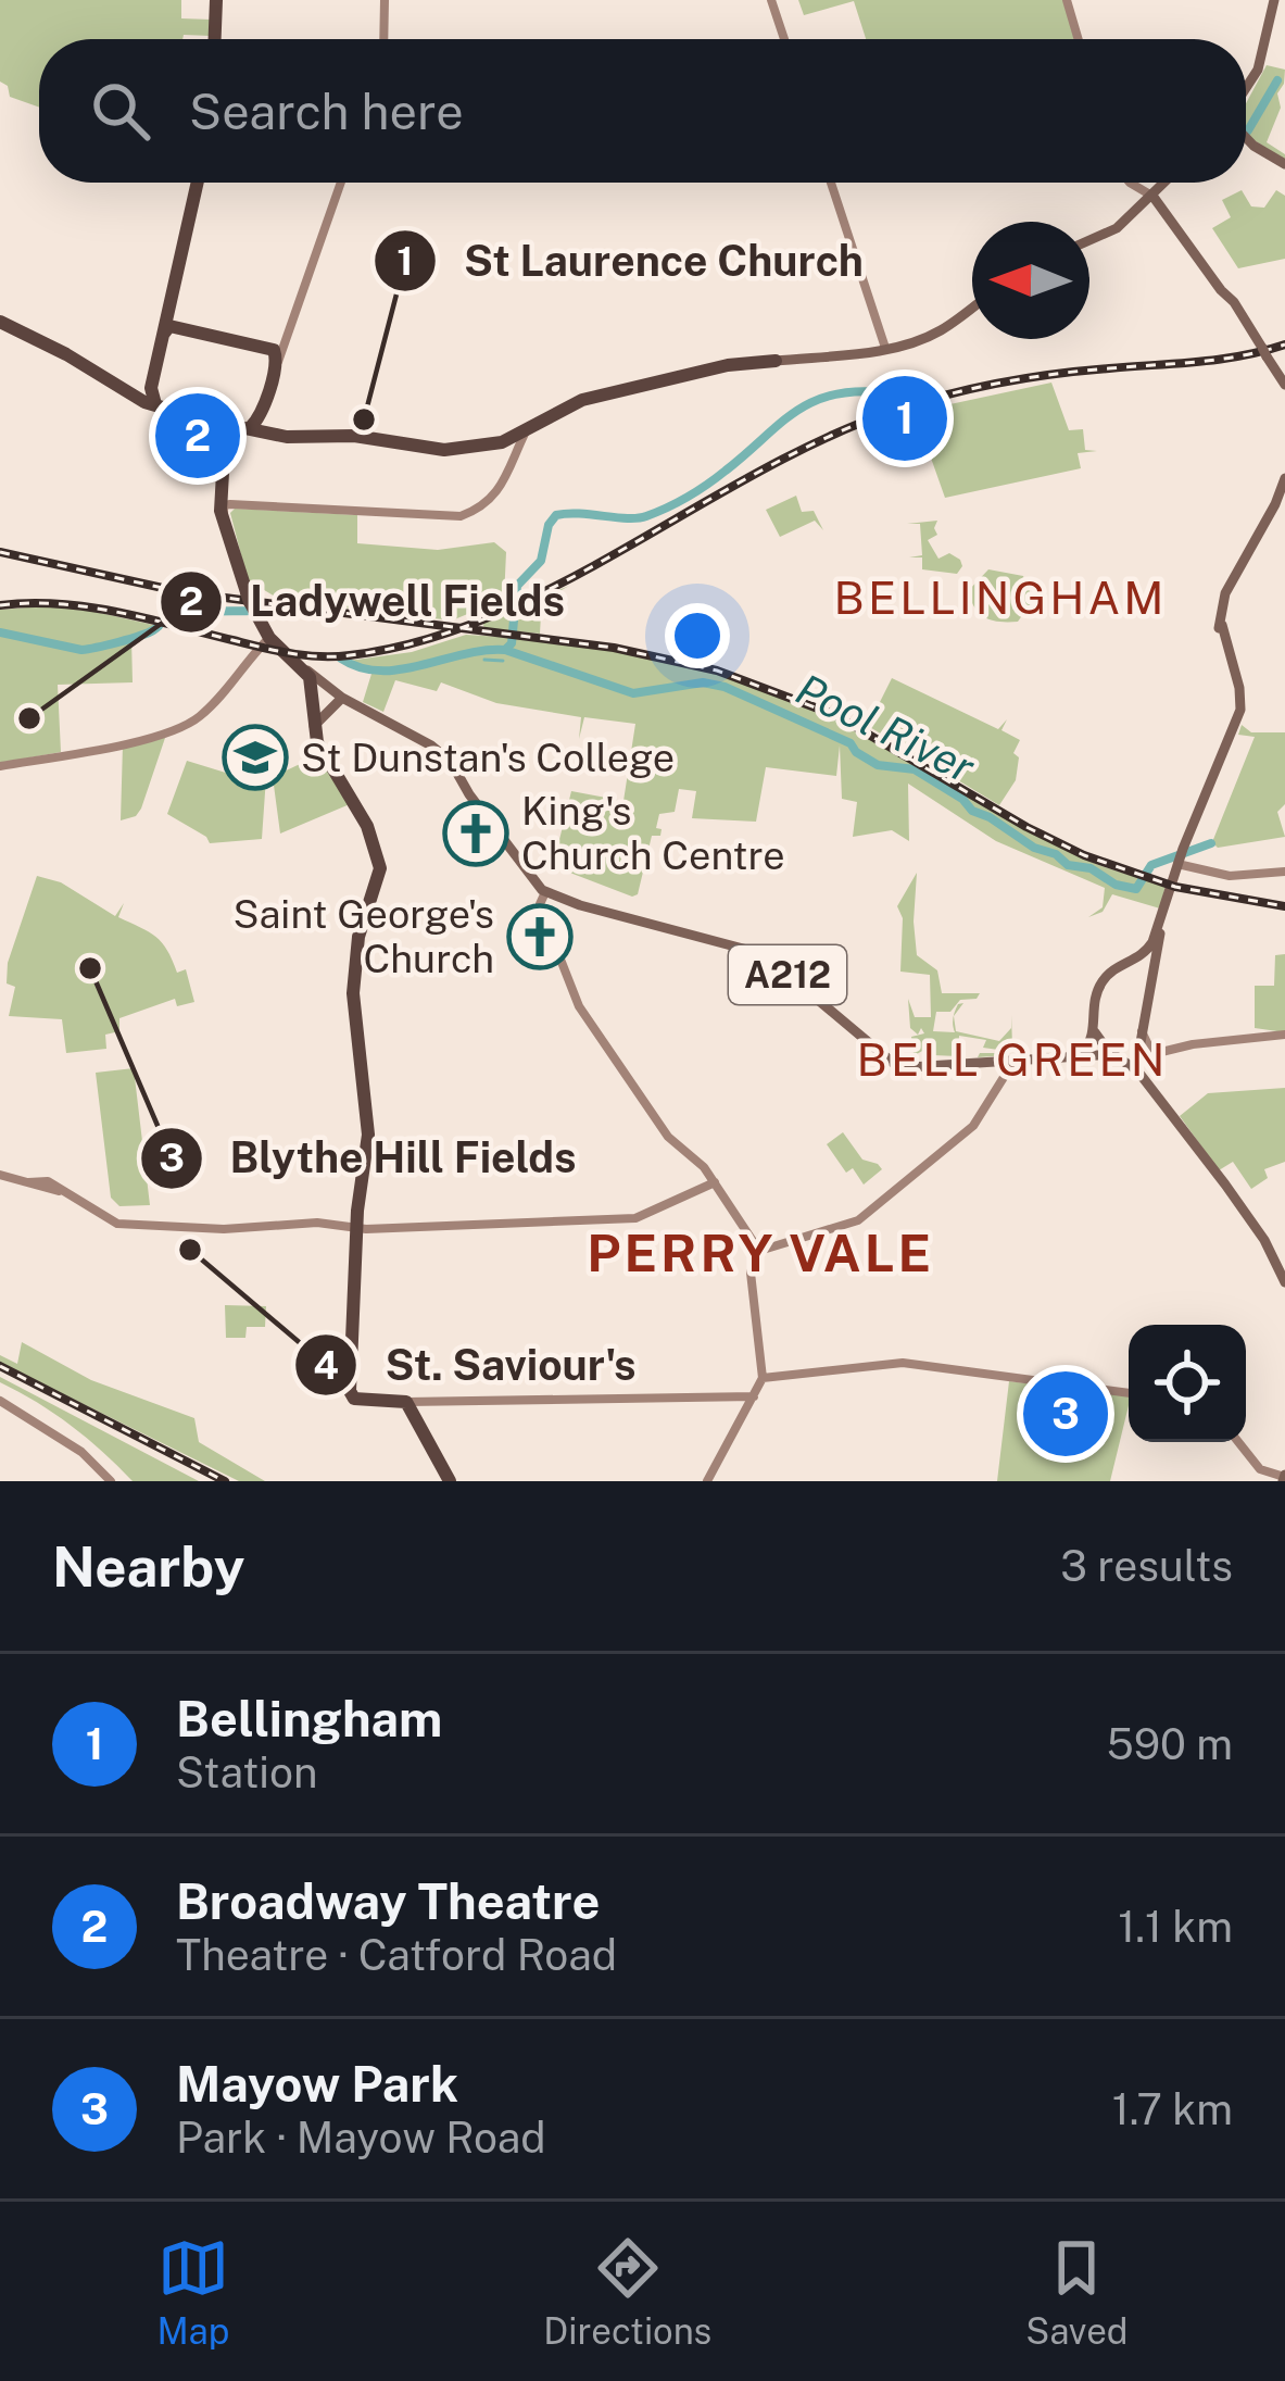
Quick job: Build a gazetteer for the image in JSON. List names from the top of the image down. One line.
{"streets":{"main road":["A212"]},"districts":["BELLINGHAM","BELL GREEN","PERRY VALE"],"water":["Pool River"],"places":{"other":["St Laurence Church","Ladywell Fields","Blythe Hill Fields","St. Saviour's"],"school or university":["St Dunstan's College"],"church":["King's Church Centre","Saint George's Church"]},"north":"left","page":{"search":"Search here","pins":["1","2","3"],"heading":["Nearby","3 results"],"list":[{"mark":"1","name":"Bellingham","note":"Station","value":"590 m"},{"mark":"2","name":"Broadway Theatre","note":"Theatre · Catford Road","value":"1.1 km"},{"mark":"3","name":"Mayow Park","note":"Park · Mayow Road","value":"1.7 km"}],"nav":["Map","Directions","Saved"]}}
